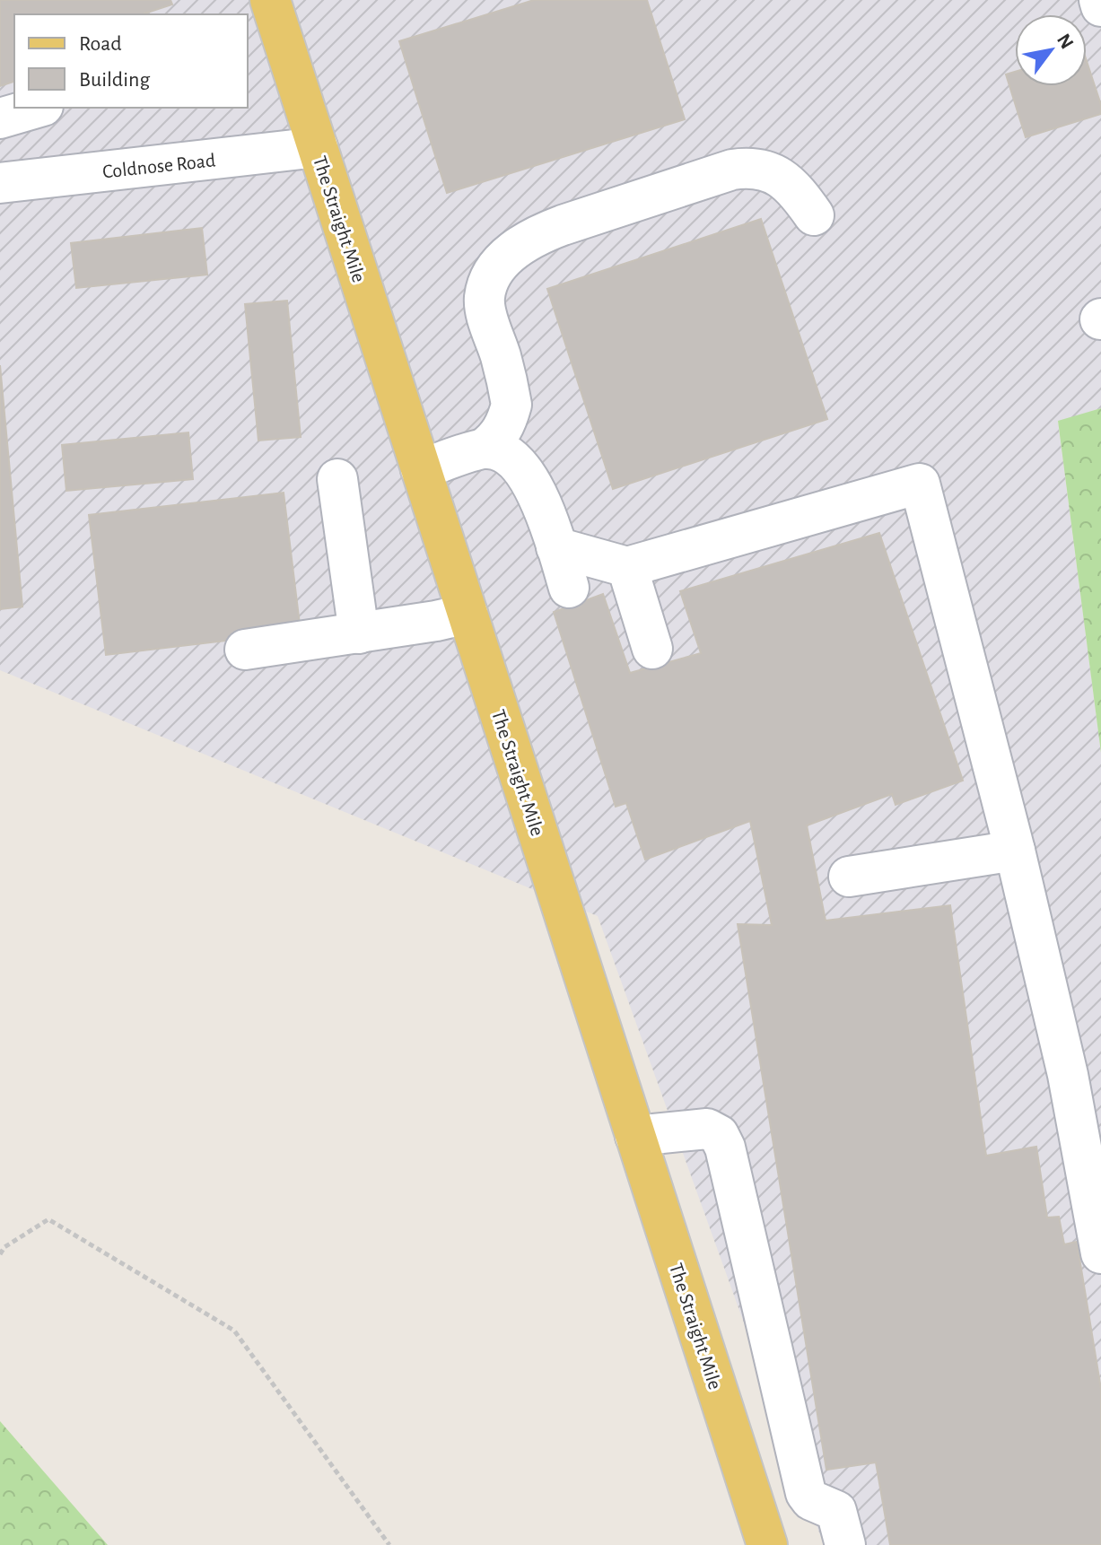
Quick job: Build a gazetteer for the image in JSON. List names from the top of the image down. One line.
{"streets":{"main road":["The Straight Mile"],"street":["Coldnose Road"]},"crossings":[["Coldnose Road","The Straight Mile"]],"legend":["Road","Building"],"north":"top right"}
